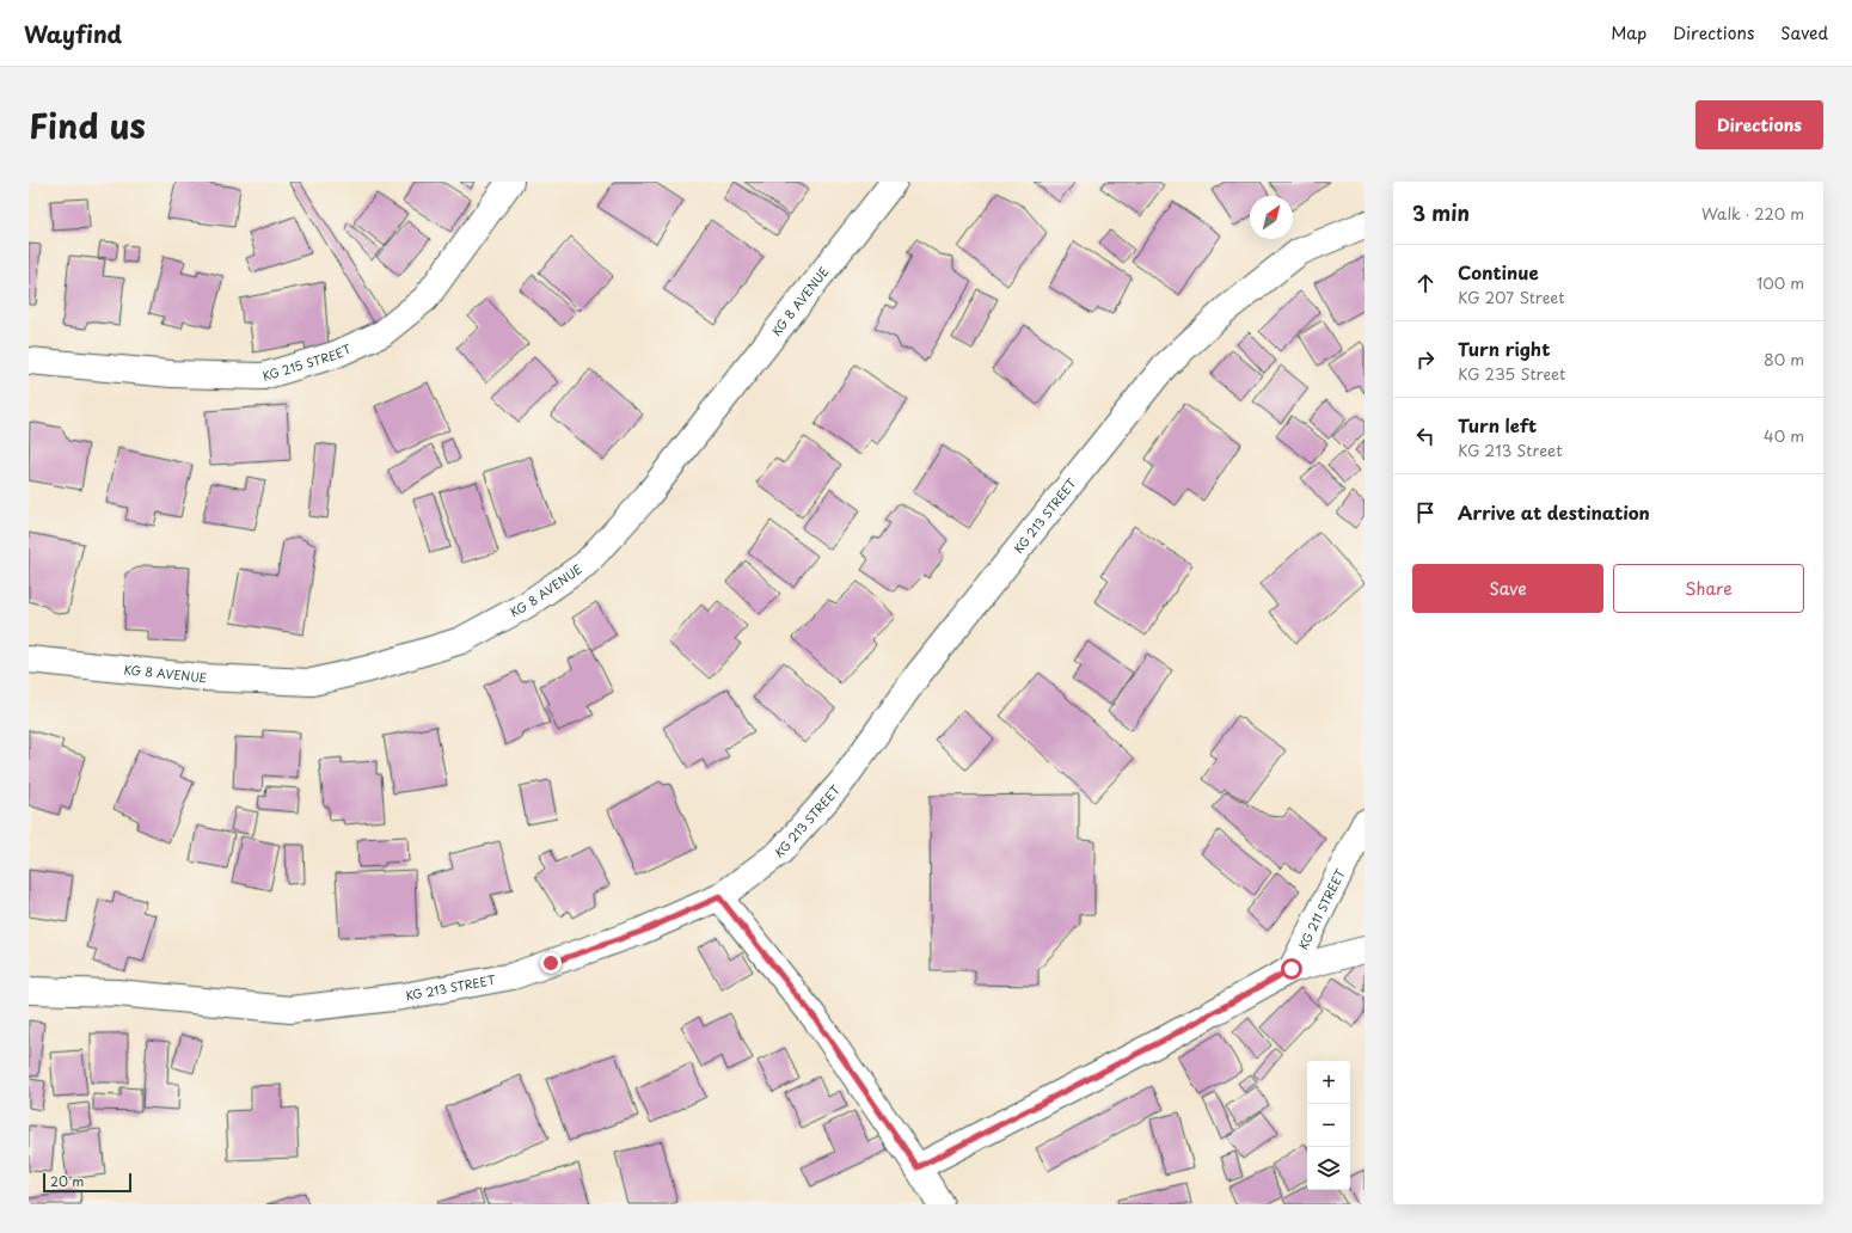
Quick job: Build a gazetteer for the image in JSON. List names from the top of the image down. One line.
{"streets":{"street":["KG 8 AVENUE","KG 215 STREET","KG 213 STREET","KG 211 STREET"]},"scale_bar":"20 m","north":"top right","page":{"header":"Wayfind","nav":["Map","Directions","Saved"],"title":"Find us","buttons":["Directions",["Save","Share"]],"heading":["3 min","Walk · 220 m"],"list":[["Continue","KG 207 Street","100 m"],["Turn right","KG 235 Street","80 m"],["Turn left","KG 213 Street","40 m"],"Arrive at destination"],"map_buttons":["+","−"],"scale":"20 m"}}
